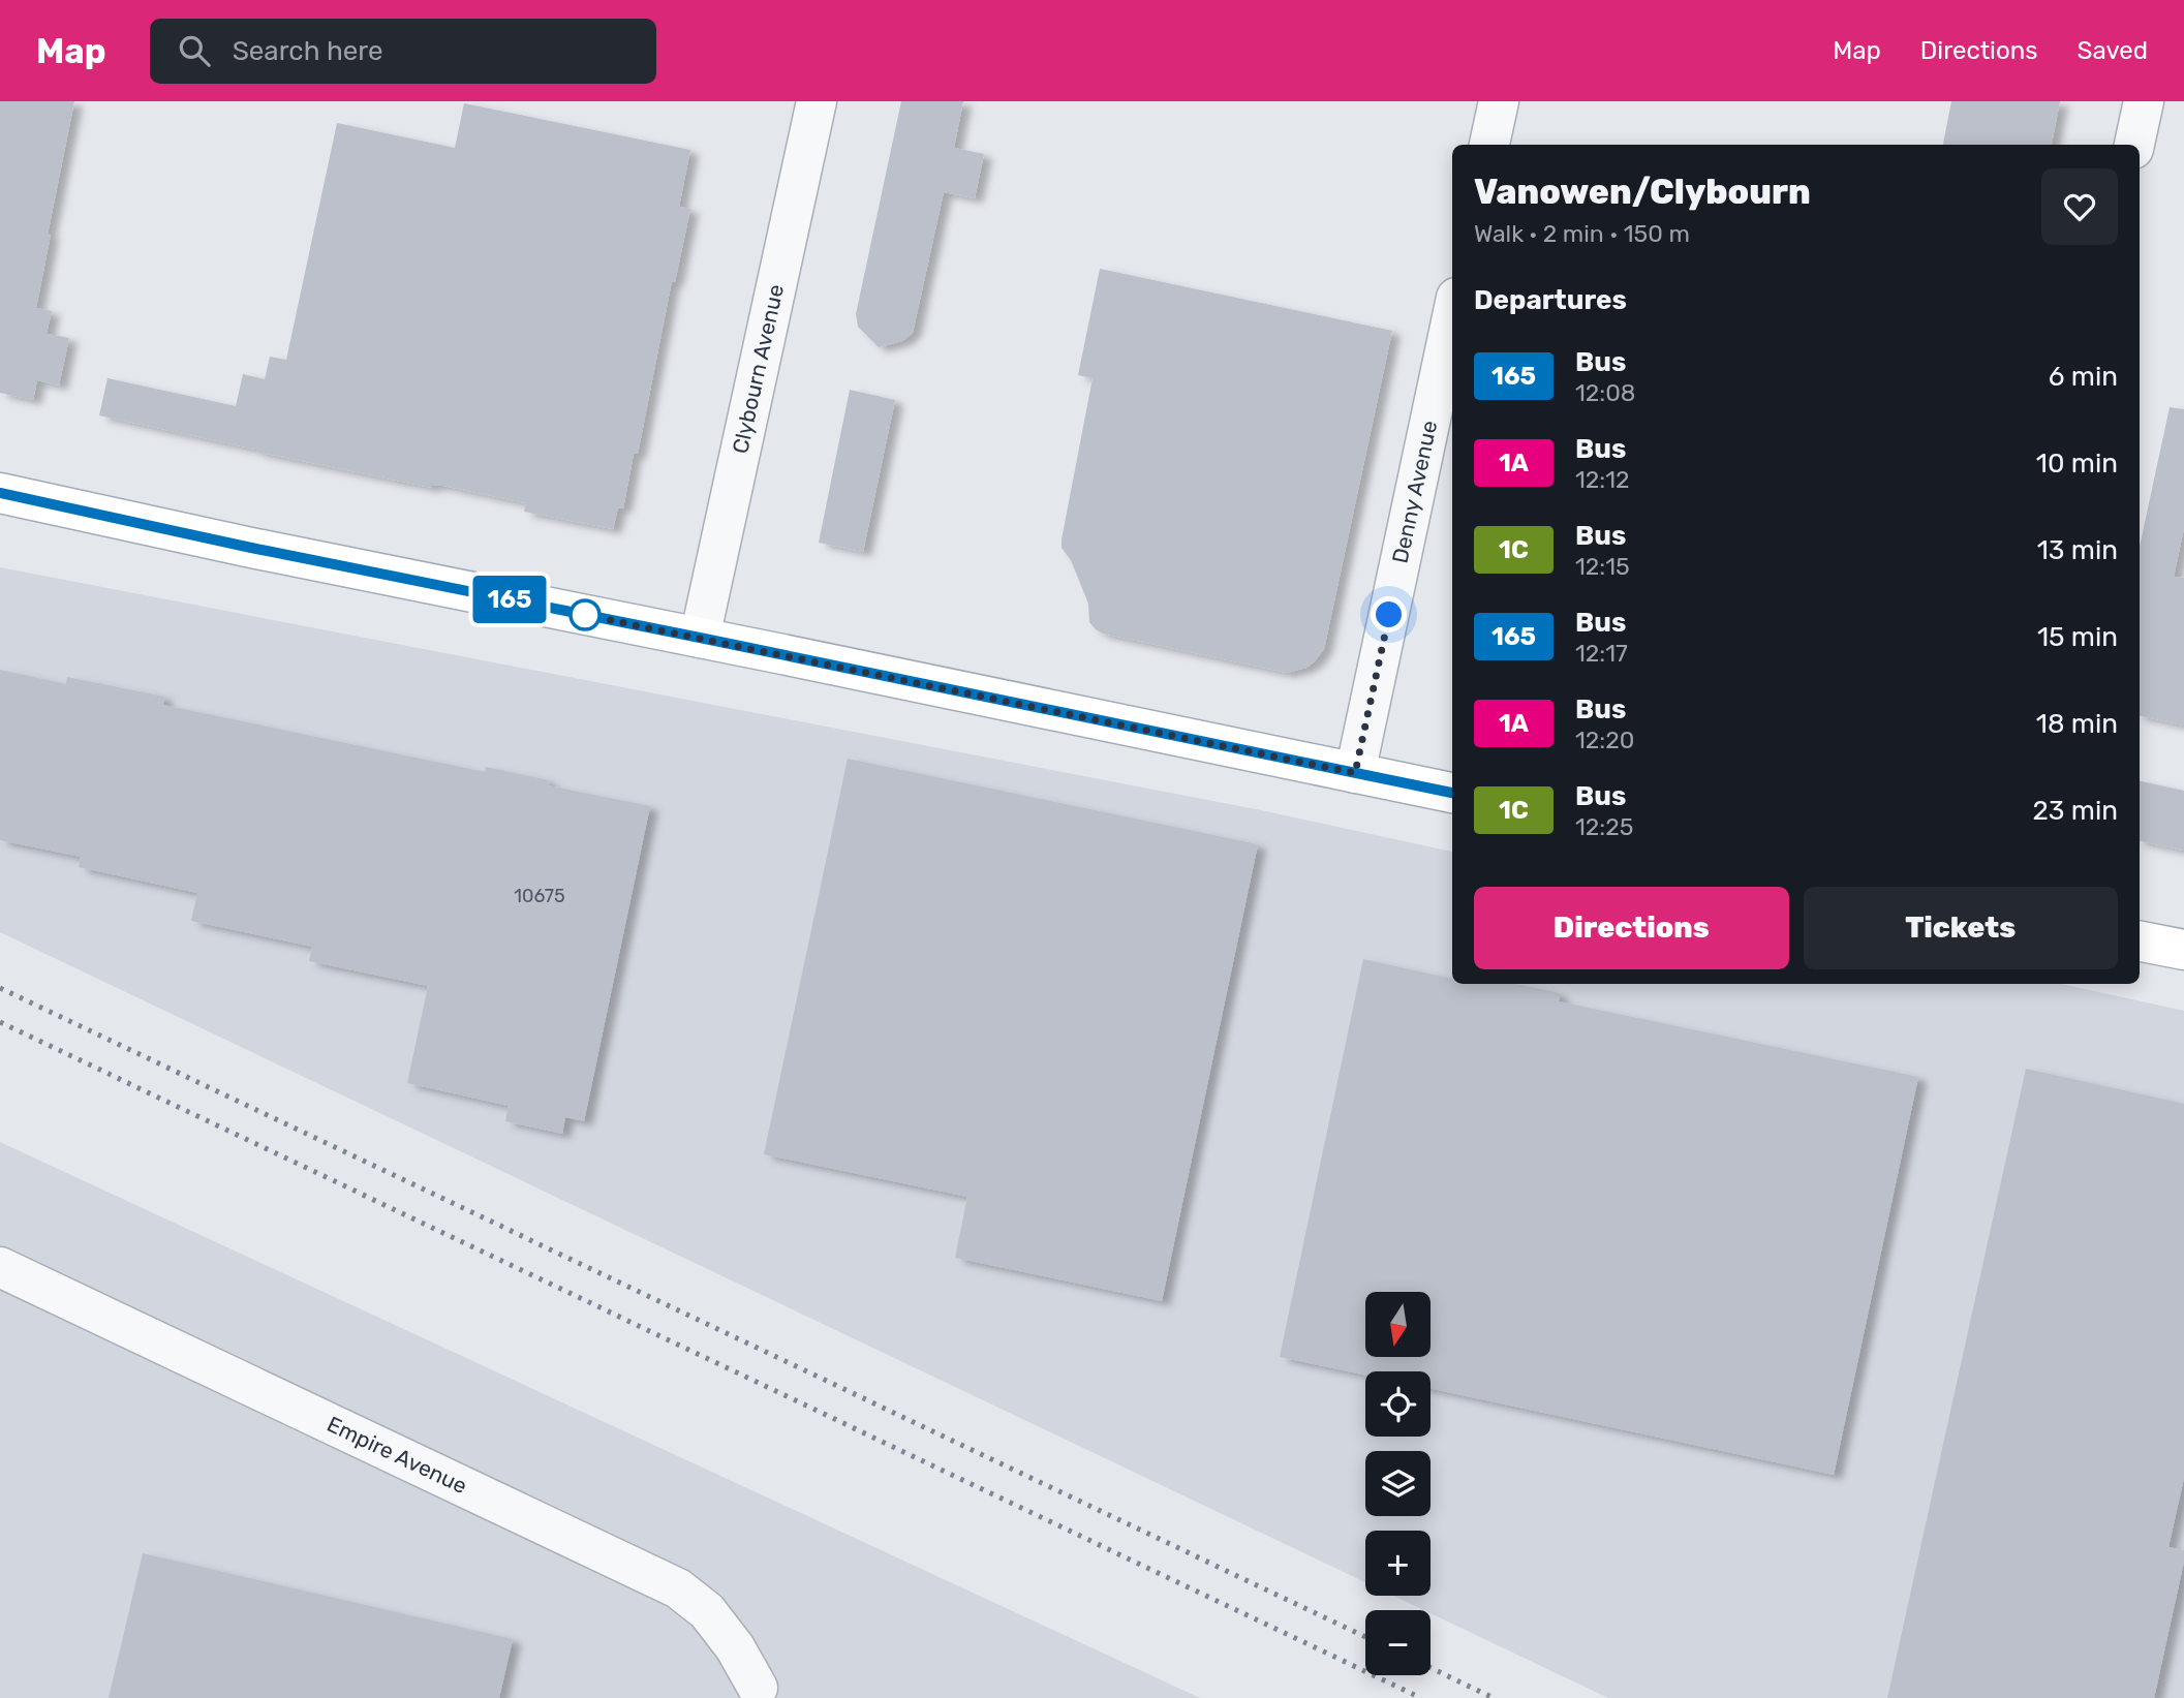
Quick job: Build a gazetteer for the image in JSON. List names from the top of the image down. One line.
{"streets":{"street":["Clybourn Avenue","Denny Avenue","Empire Avenue"]},"lines":["bus line 165"],"house_numbers":["10675"],"north":"bottom","page":{"header":"Map","search":"Search here","nav":["Map","Directions","Saved"],"on_map":"165","heading":[["Vanowen/Clybourn","Walk · 2 min · 150 m"],"Departures"],"list":[{"mark":"165","name":"Bus","note":"12:08","value":"6 min"},{"mark":"1A","name":"Bus","note":"12:12","value":"10 min"},{"mark":"1C","name":"Bus","note":"12:15","value":"13 min"},{"mark":"165","name":"Bus","note":"12:17","value":"15 min"},{"mark":"1A","name":"Bus","note":"12:20","value":"18 min"},{"mark":"1C","name":"Bus","note":"12:25","value":"23 min"}],"buttons":["Directions","Tickets"],"map_buttons":["+","−"]}}
